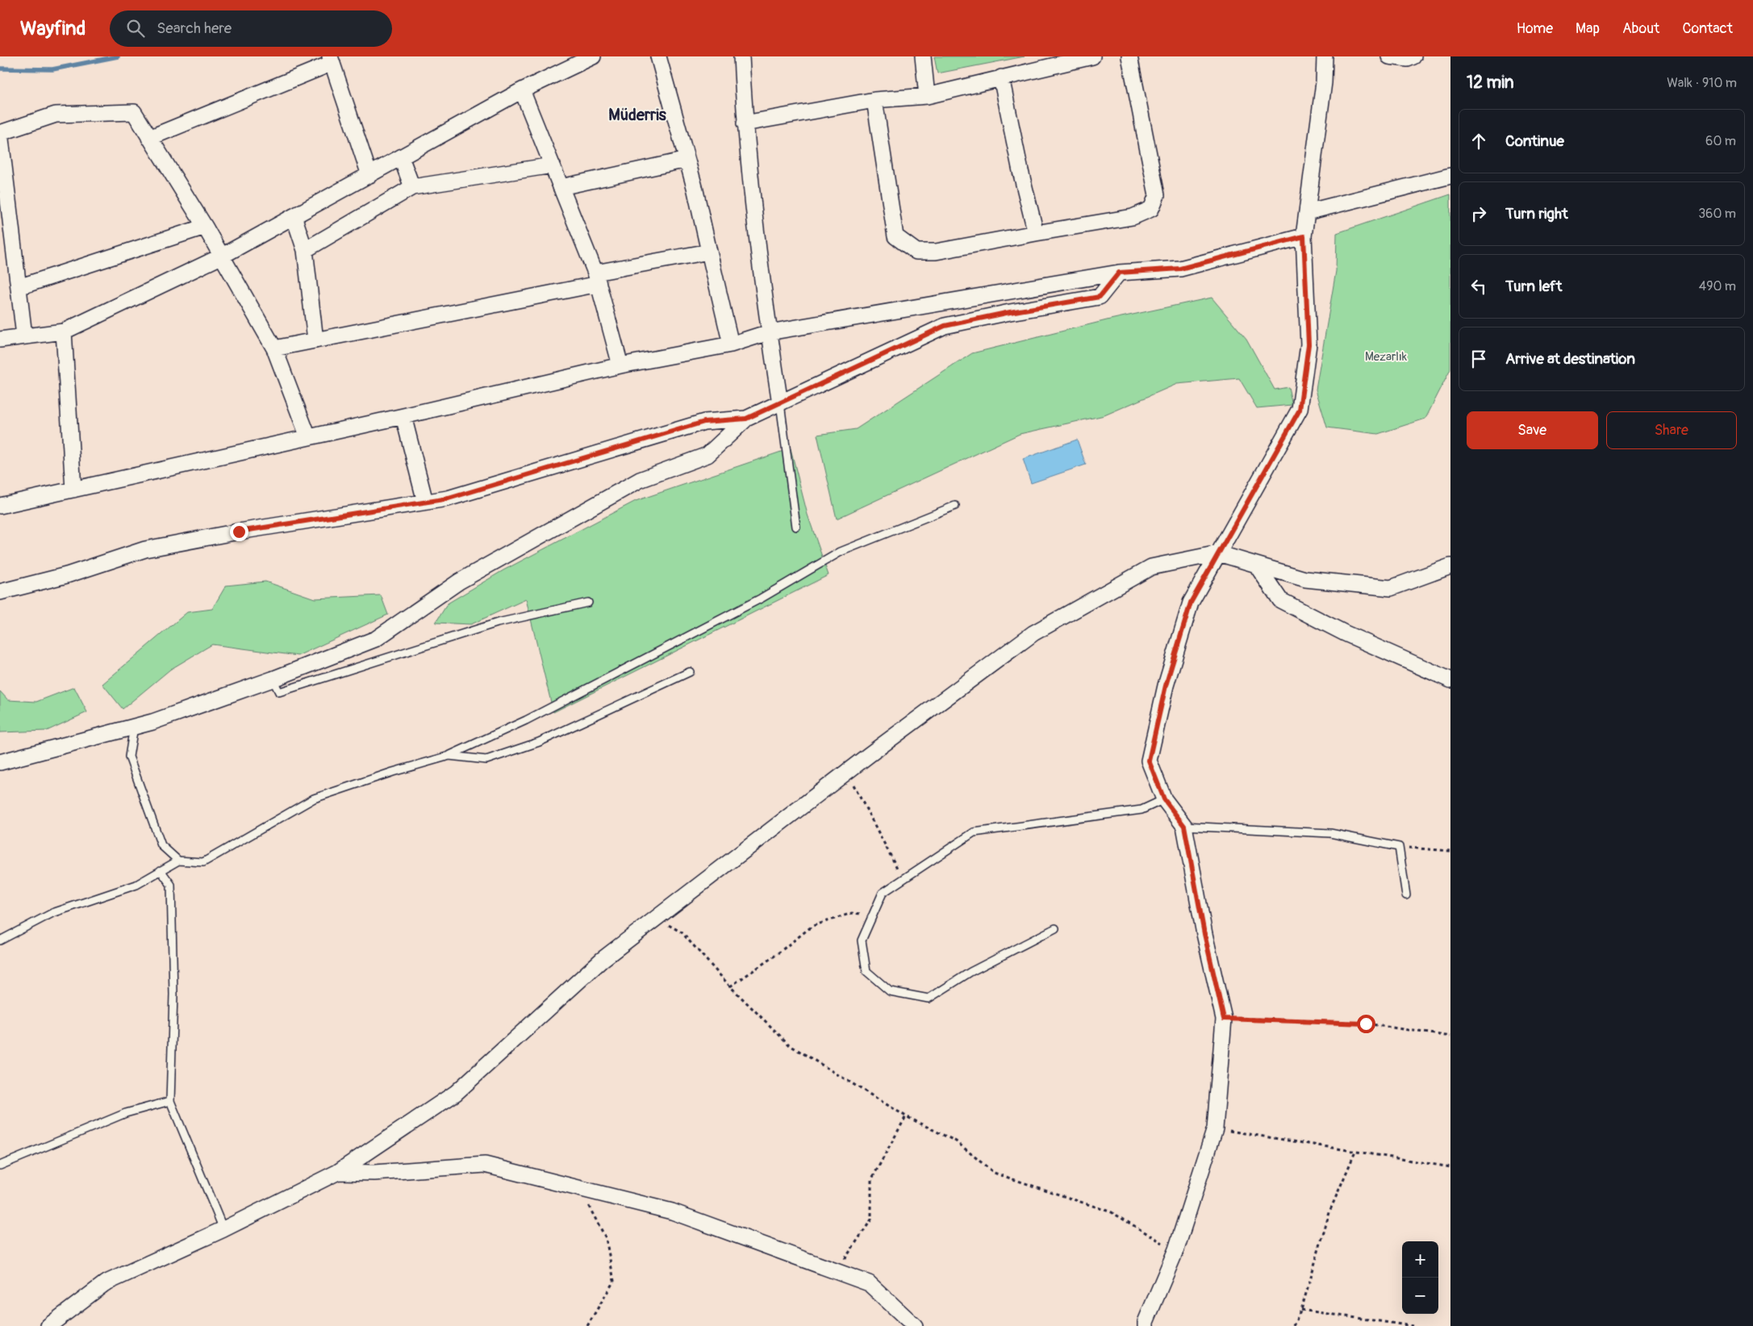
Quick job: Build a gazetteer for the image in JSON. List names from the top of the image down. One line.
{"districts":["Müderris"],"parks":["Mezarlık"],"page":{"header":"Wayfind","search":"Search here","nav":["Home","Map","About","Contact"],"heading":["12 min","Walk · 910 m"],"list":[["Continue","60 m"],["Turn right","360 m"],["Turn left","490 m"],"Arrive at destination"],"buttons":["Save","Share"],"map_buttons":["+","−"]}}
